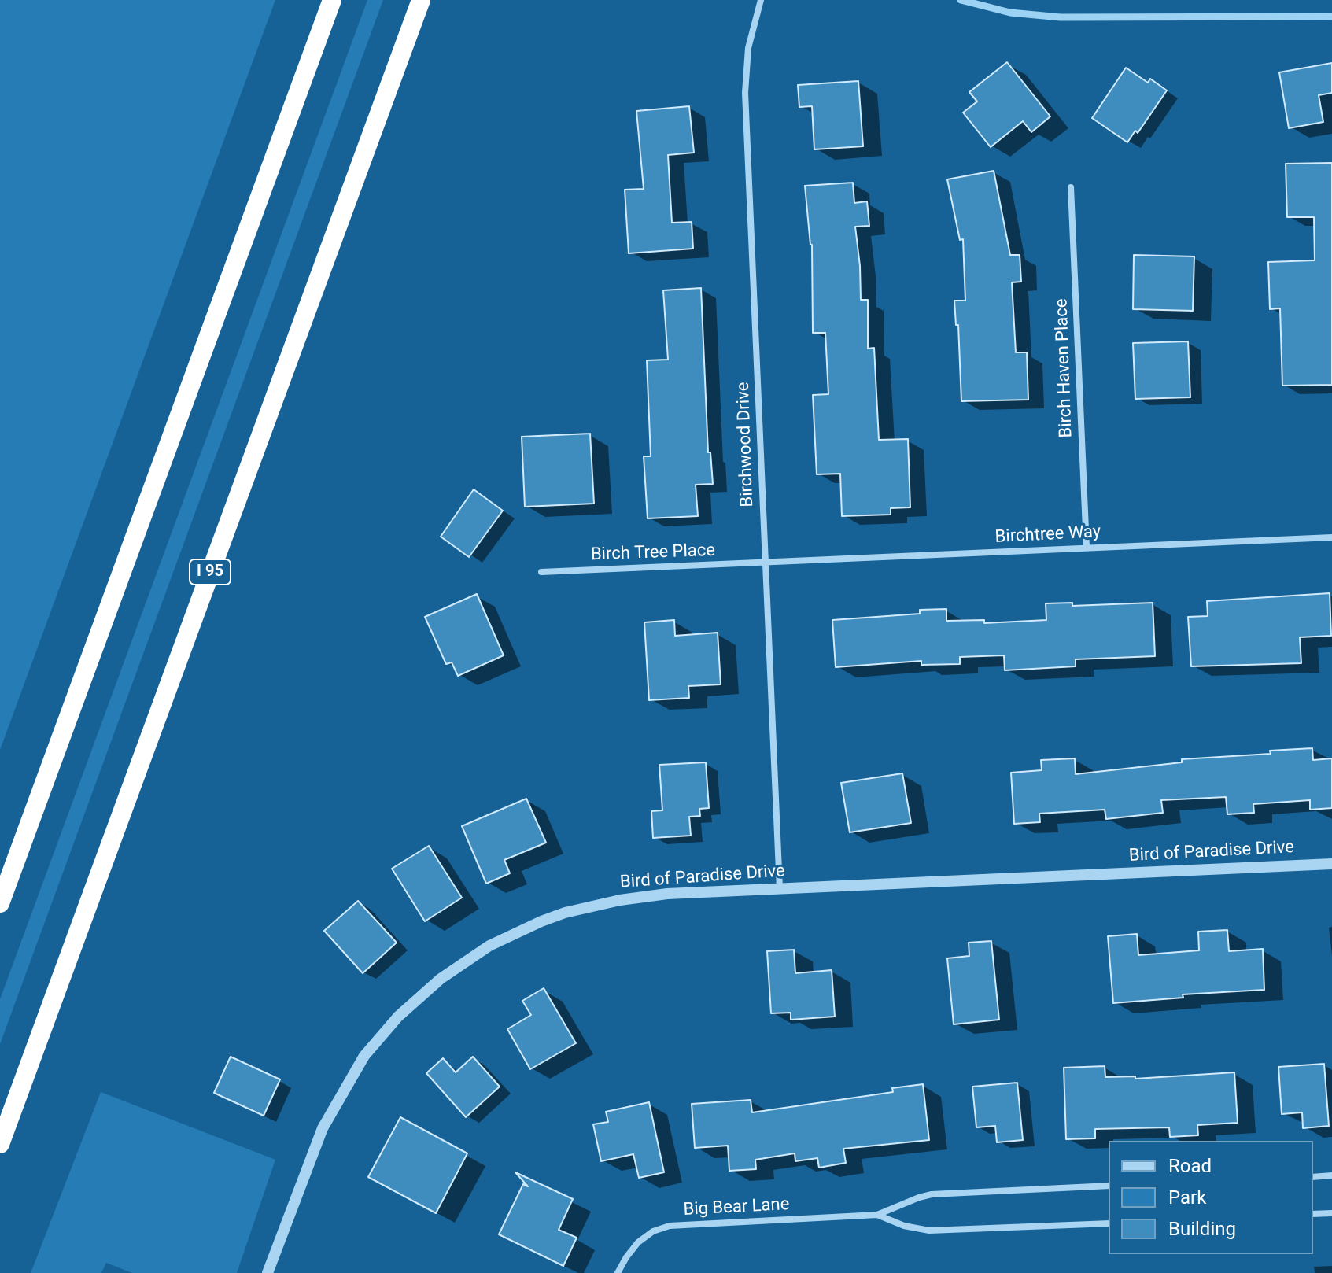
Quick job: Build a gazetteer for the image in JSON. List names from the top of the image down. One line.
{"streets":{"highway":["I 95"],"street":["Birch Haven Place","Birchwood Drive","Birchtree Way","Birch Tree Place","Bird of Paradise Drive","Big Bear Lane"]},"crossings":[["Birch Haven Place","Birchtree Way"],["Birchwood Drive","Birchtree Way"],["Birchwood Drive","Birch Tree Place"],["Birchwood Drive","Bird of Paradise Drive"],["Birchtree Way","Birch Tree Place"]],"legend":["Road","Park","Building"]}
